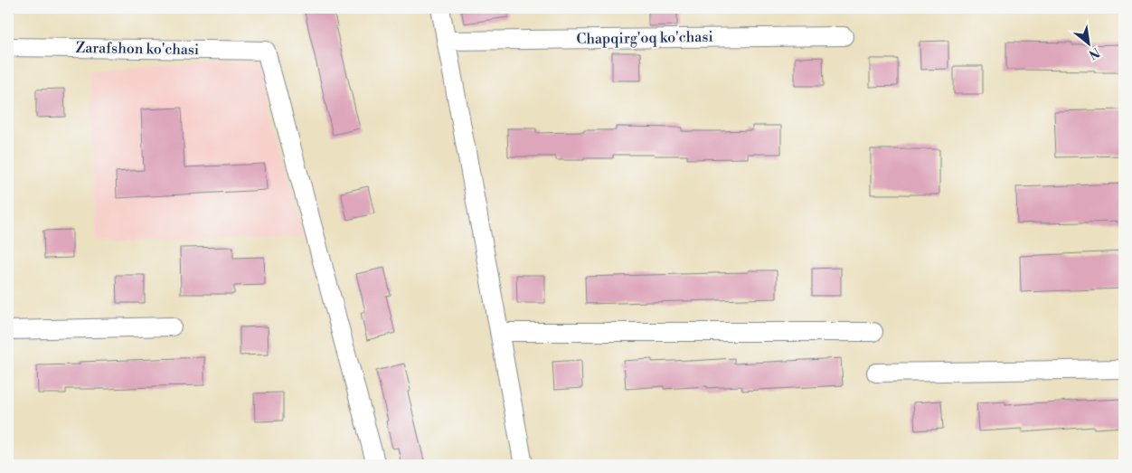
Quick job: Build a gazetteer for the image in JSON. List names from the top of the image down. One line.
{"streets":{"street":["Chapqirg'oq ko'chasi","Zarafshon ko'chasi"]},"north":"bottom right"}
